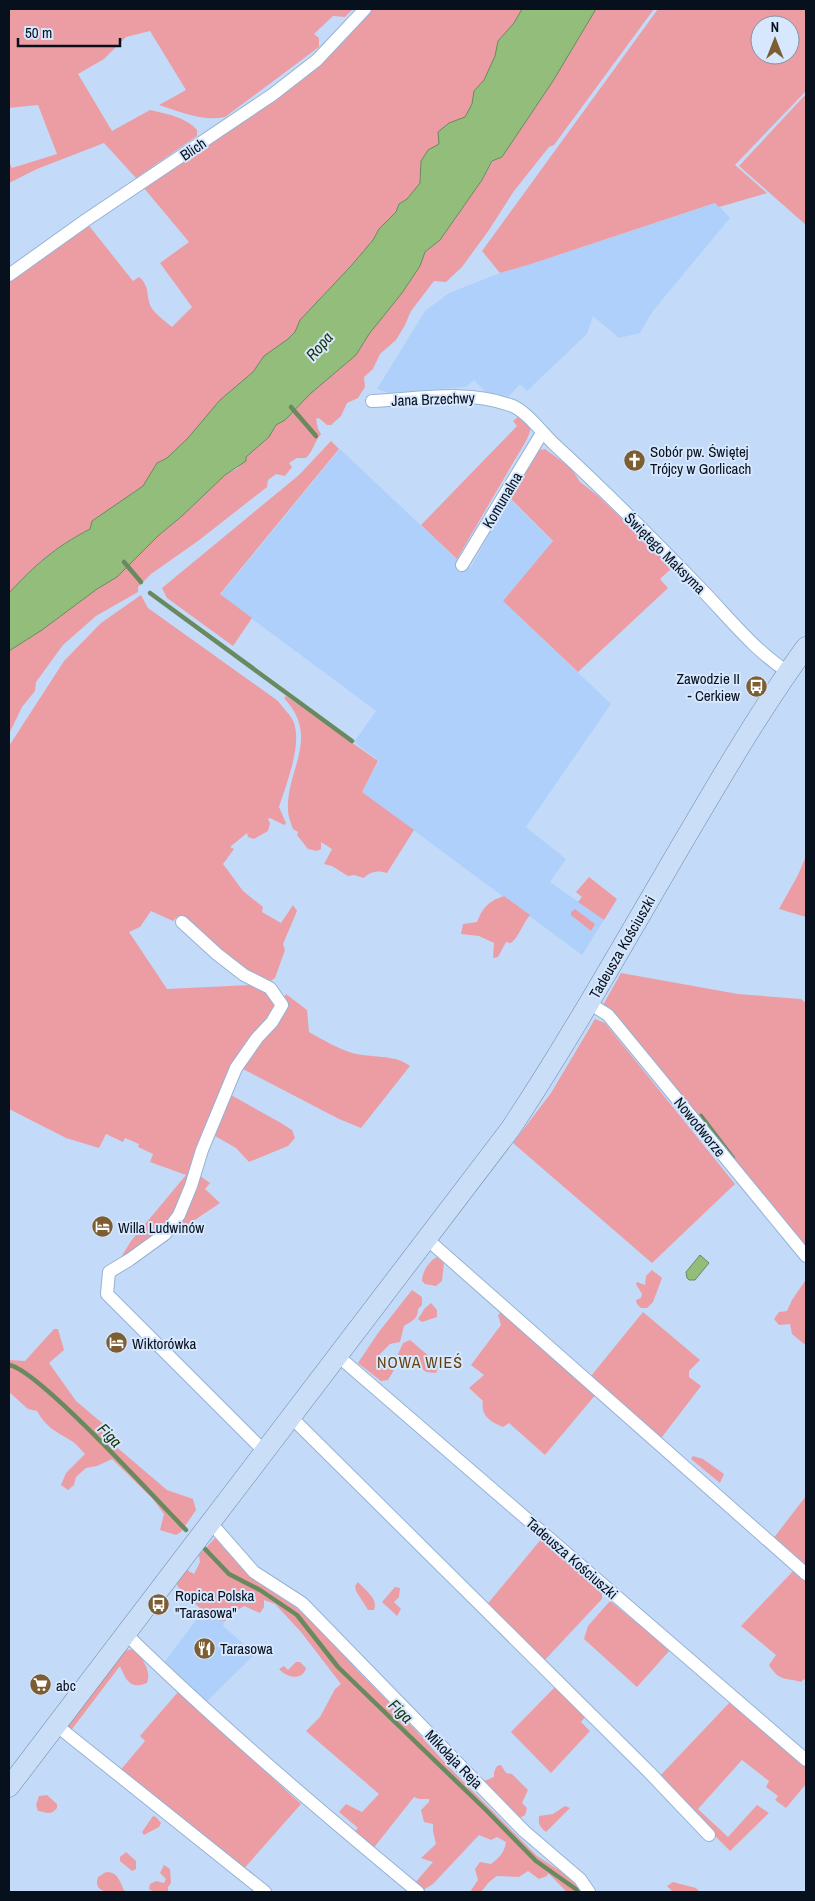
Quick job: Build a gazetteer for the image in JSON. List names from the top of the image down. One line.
{"streets":{"main road":["Tadeusza Kościuszki"],"street":["Blich","Jana Brzechwy","Komunalna","Świętego Maksyma","Nowodworze","Mikołaja Reja"]},"crossings":[["Jana Brzechwy","Komunalna"],["Jana Brzechwy","Świętego Maksyma"],["Komunalna","Świętego Maksyma"],["Świętego Maksyma","Tadeusza Kościuszki"],["Tadeusza Kościuszki","Nowodworze"],["Tadeusza Kościuszki","Mikołaja Reja"]],"districts":["NOWA WIEŚ"],"water":["Ropa","Figa"],"places":{"church":["Sobór pw. Świętej Trójcy w Gorlicach"],"bus stop":["Zawodzie II - Cerkiew","Ropica Polska \"Tarasowa\""],"hotel":["Willa Ludwinów","Wiktorówka"],"restaurant":["Tarasowa"],"supermarket":["abc"]},"scale_bar":"50 m","north":"top"}
